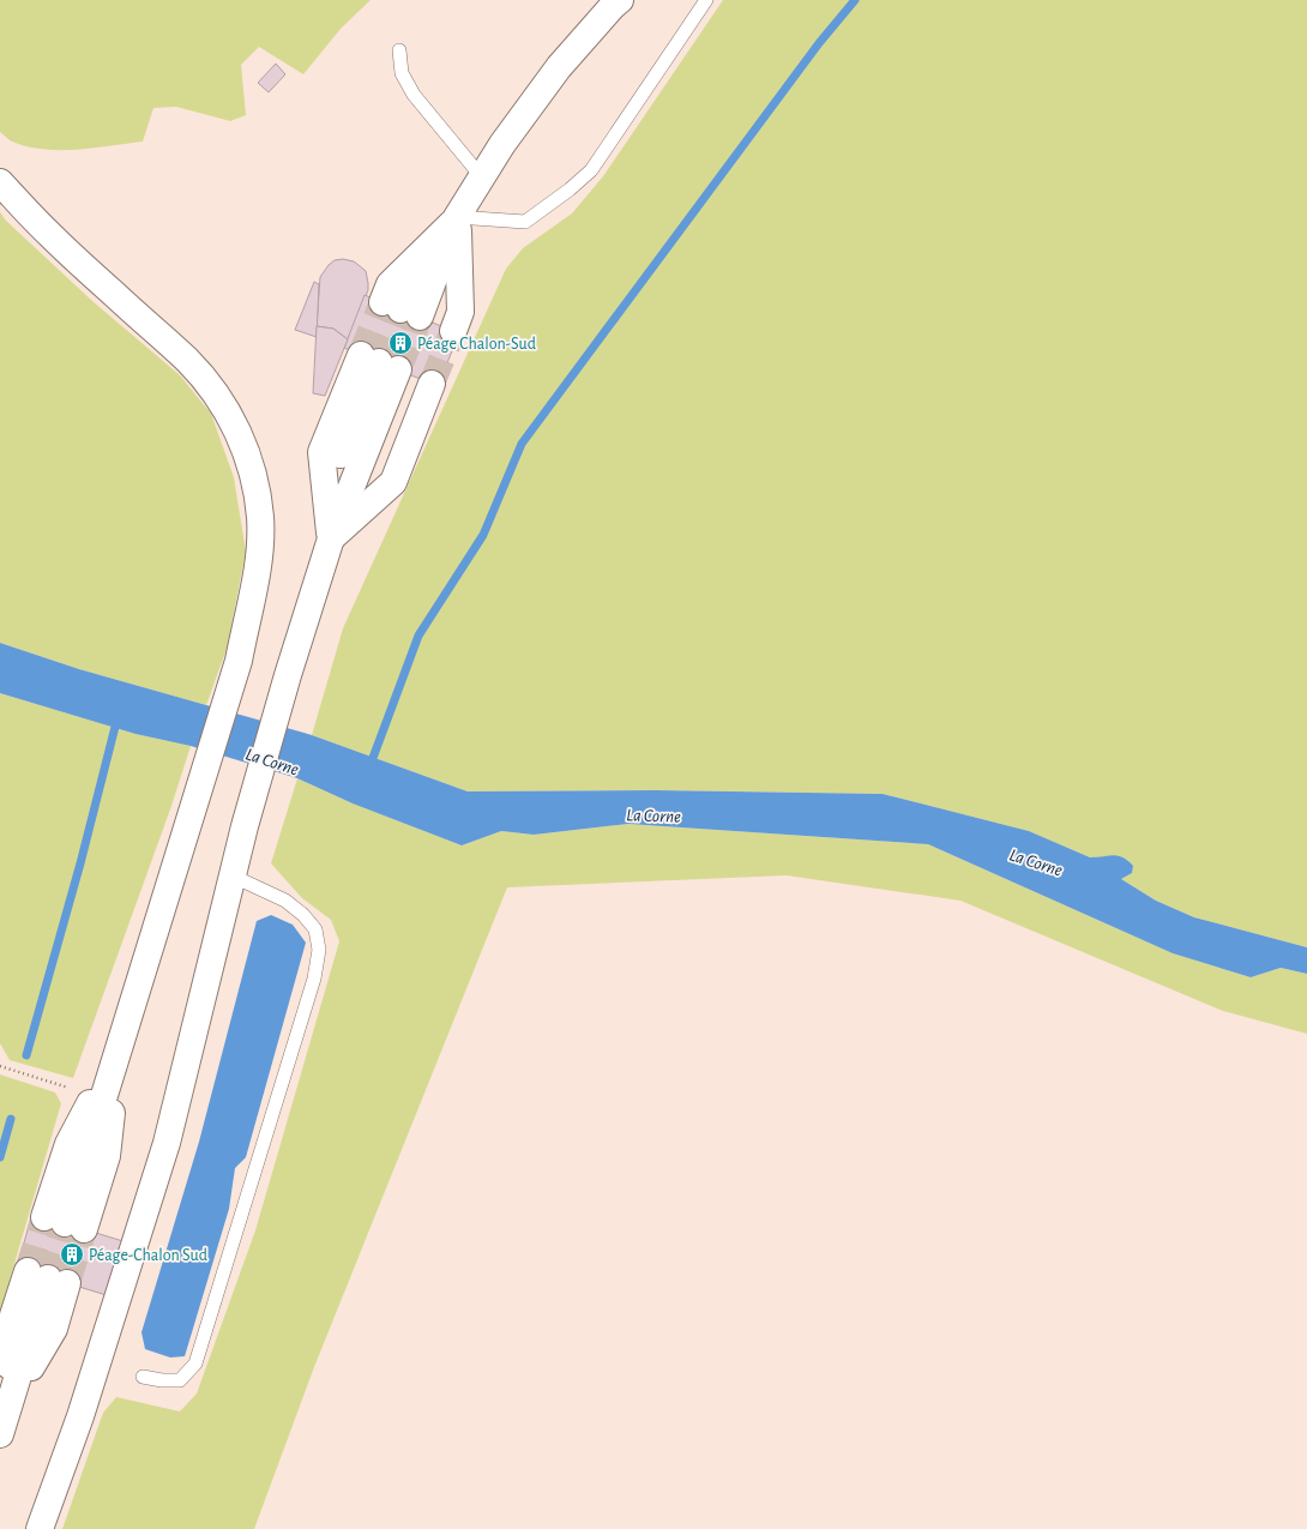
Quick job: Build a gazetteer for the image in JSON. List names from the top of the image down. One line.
{"water":["La Corne"],"places":{"building":["Péage Chalon-Sud","Péage-Chalon Sud"]}}
